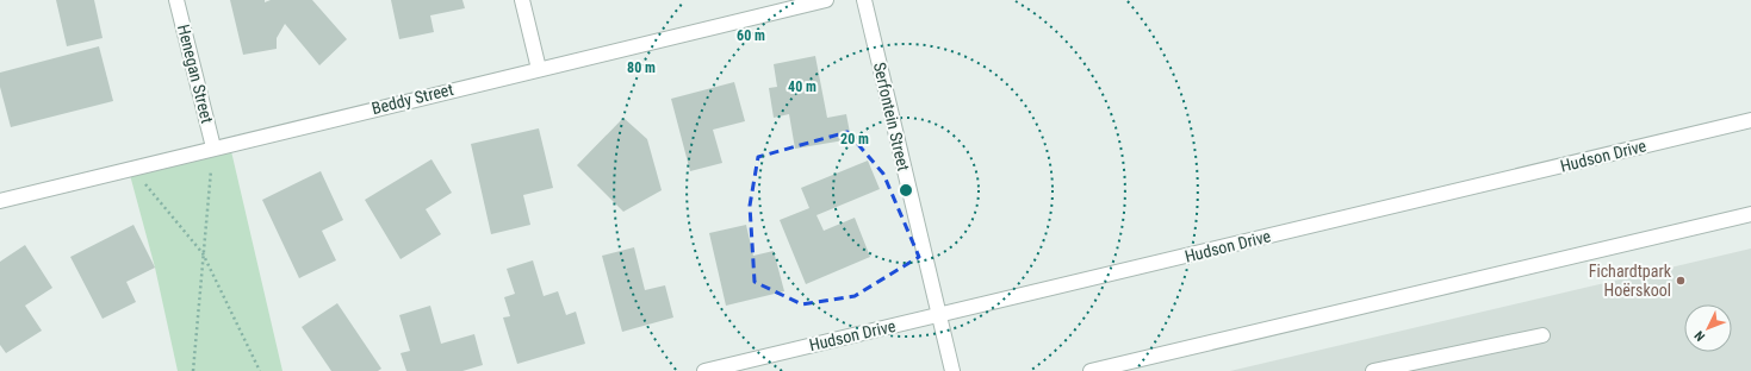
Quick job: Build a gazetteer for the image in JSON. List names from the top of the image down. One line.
{"streets":{"street":["Henegan Street","Beddy Street","Serfontein Street","Hudson Drive"]},"crossings":[["Henegan Street","Beddy Street"],["Serfontein Street","Hudson Drive"]],"places":["Fichardtpark Hoërskool"],"north":"bottom left","rings":["60 m","80 m","40 m","20 m"]}
